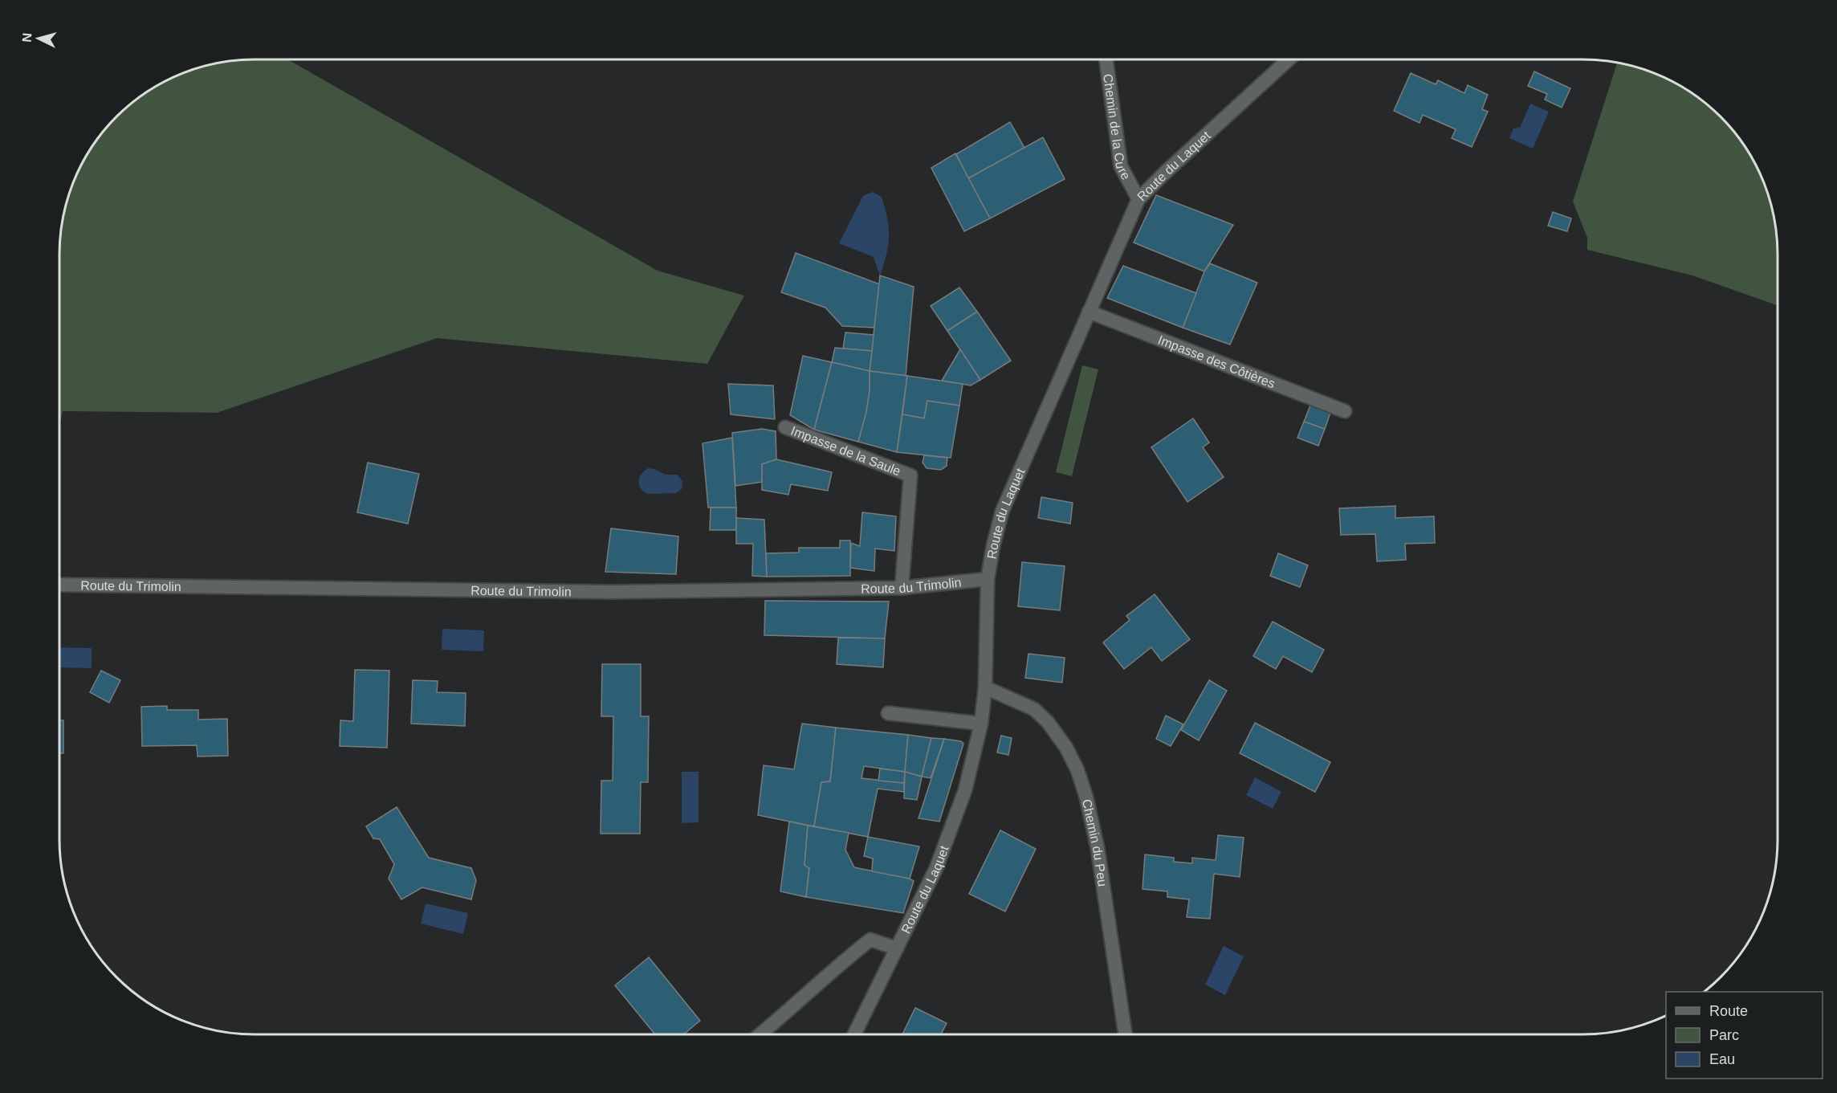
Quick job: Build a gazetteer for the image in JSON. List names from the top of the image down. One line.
{"streets":{"street":["Chemin de la Cure","Route du Laquet","Impasse des Côtières","Impasse de la Saule","Route du Trimolin","Chemin du Peu"]},"crossings":[["Chemin de la Cure","Route du Laquet"],["Route du Laquet","Impasse des Côtières"],["Route du Laquet","Route du Trimolin"],["Route du Laquet","Chemin du Peu"],["Impasse de la Saule","Route du Trimolin"]],"legend":["Route","Parc","Eau"],"north":"left"}
